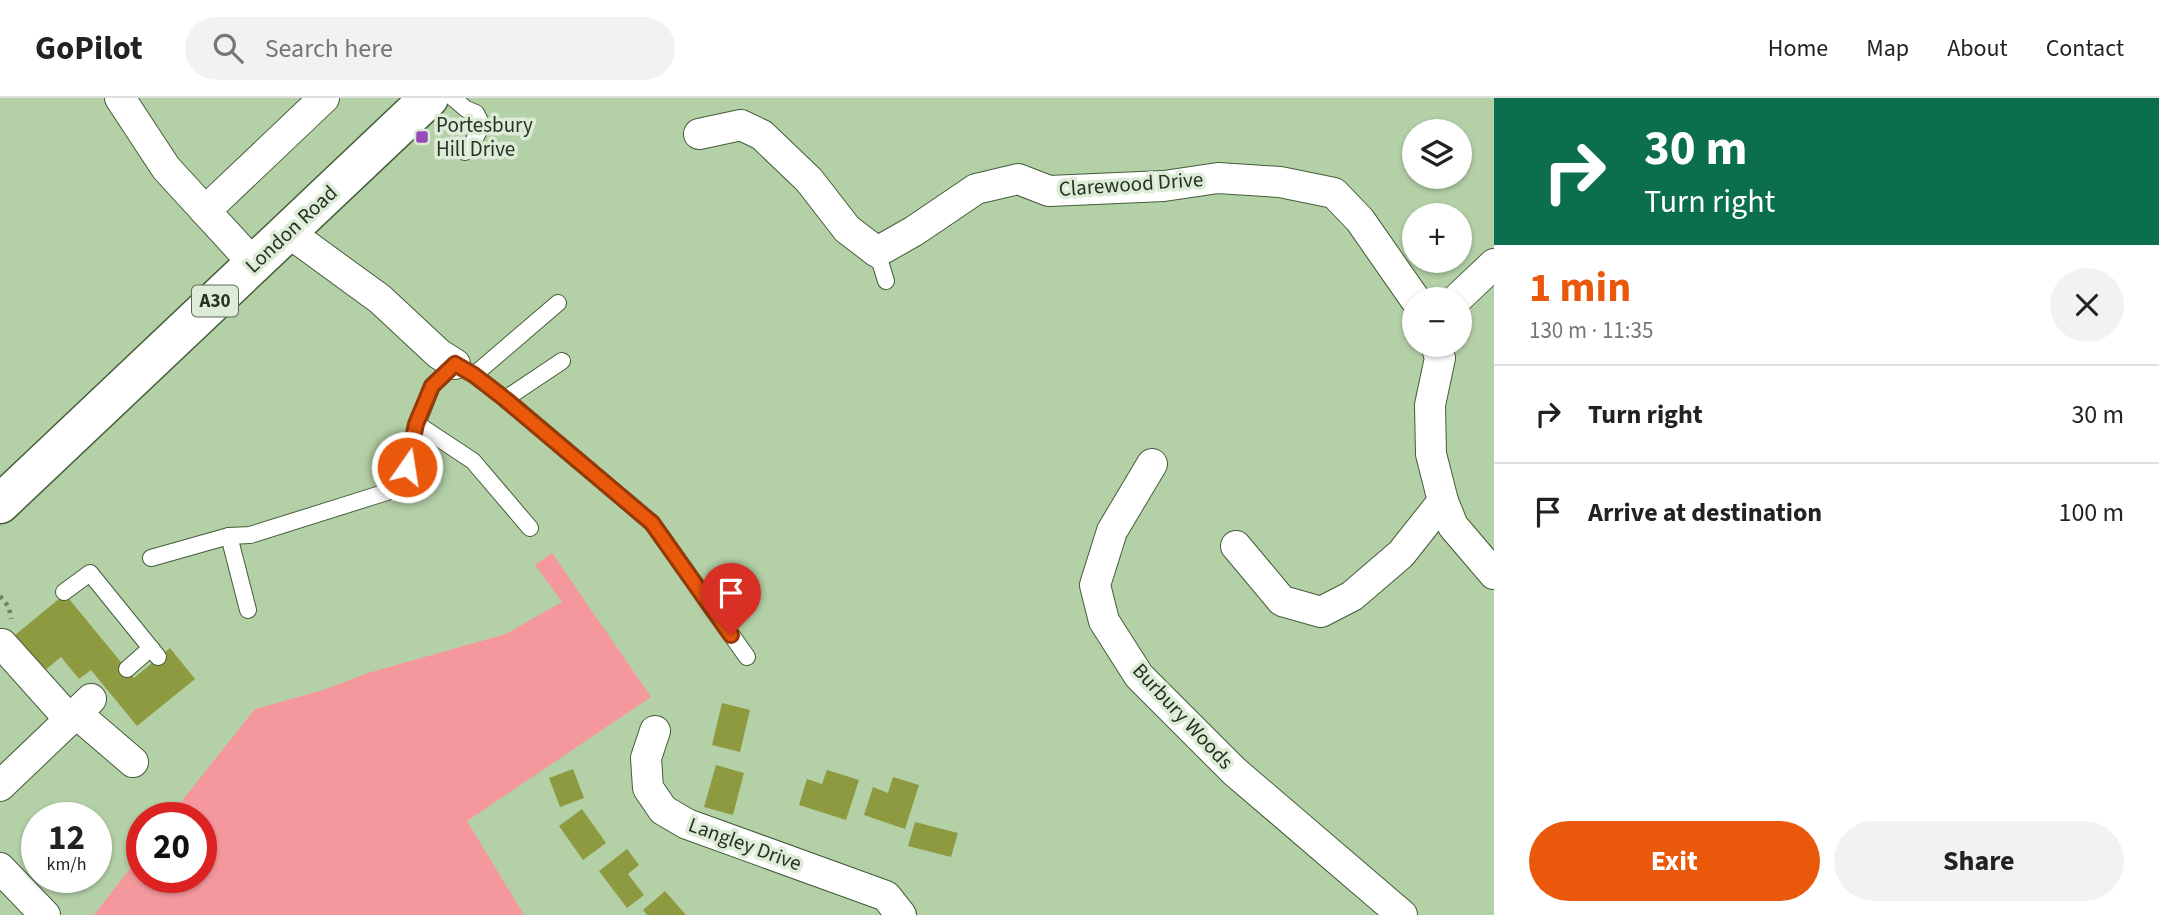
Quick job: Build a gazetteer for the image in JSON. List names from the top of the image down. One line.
{"streets":{"main road":["London Road","A30"],"street":["Clarewood Drive","Burbury Woods","Langley Drive"]},"places":{"transit":["Portesbury Hill Drive"]},"page":{"header":"GoPilot","search":"Search here","nav":["Home","Map","About","Contact"],"turn":["30 m","Turn right"],"map_buttons":["+","−"],"heading":["1 min","130 m · 11:35"],"list":[{"name":"Turn right","value":"30 m"},{"name":"Arrive at destination","value":"100 m"}],"speed":"12 km/h","limit":"20","buttons":["Exit","Share"]}}
